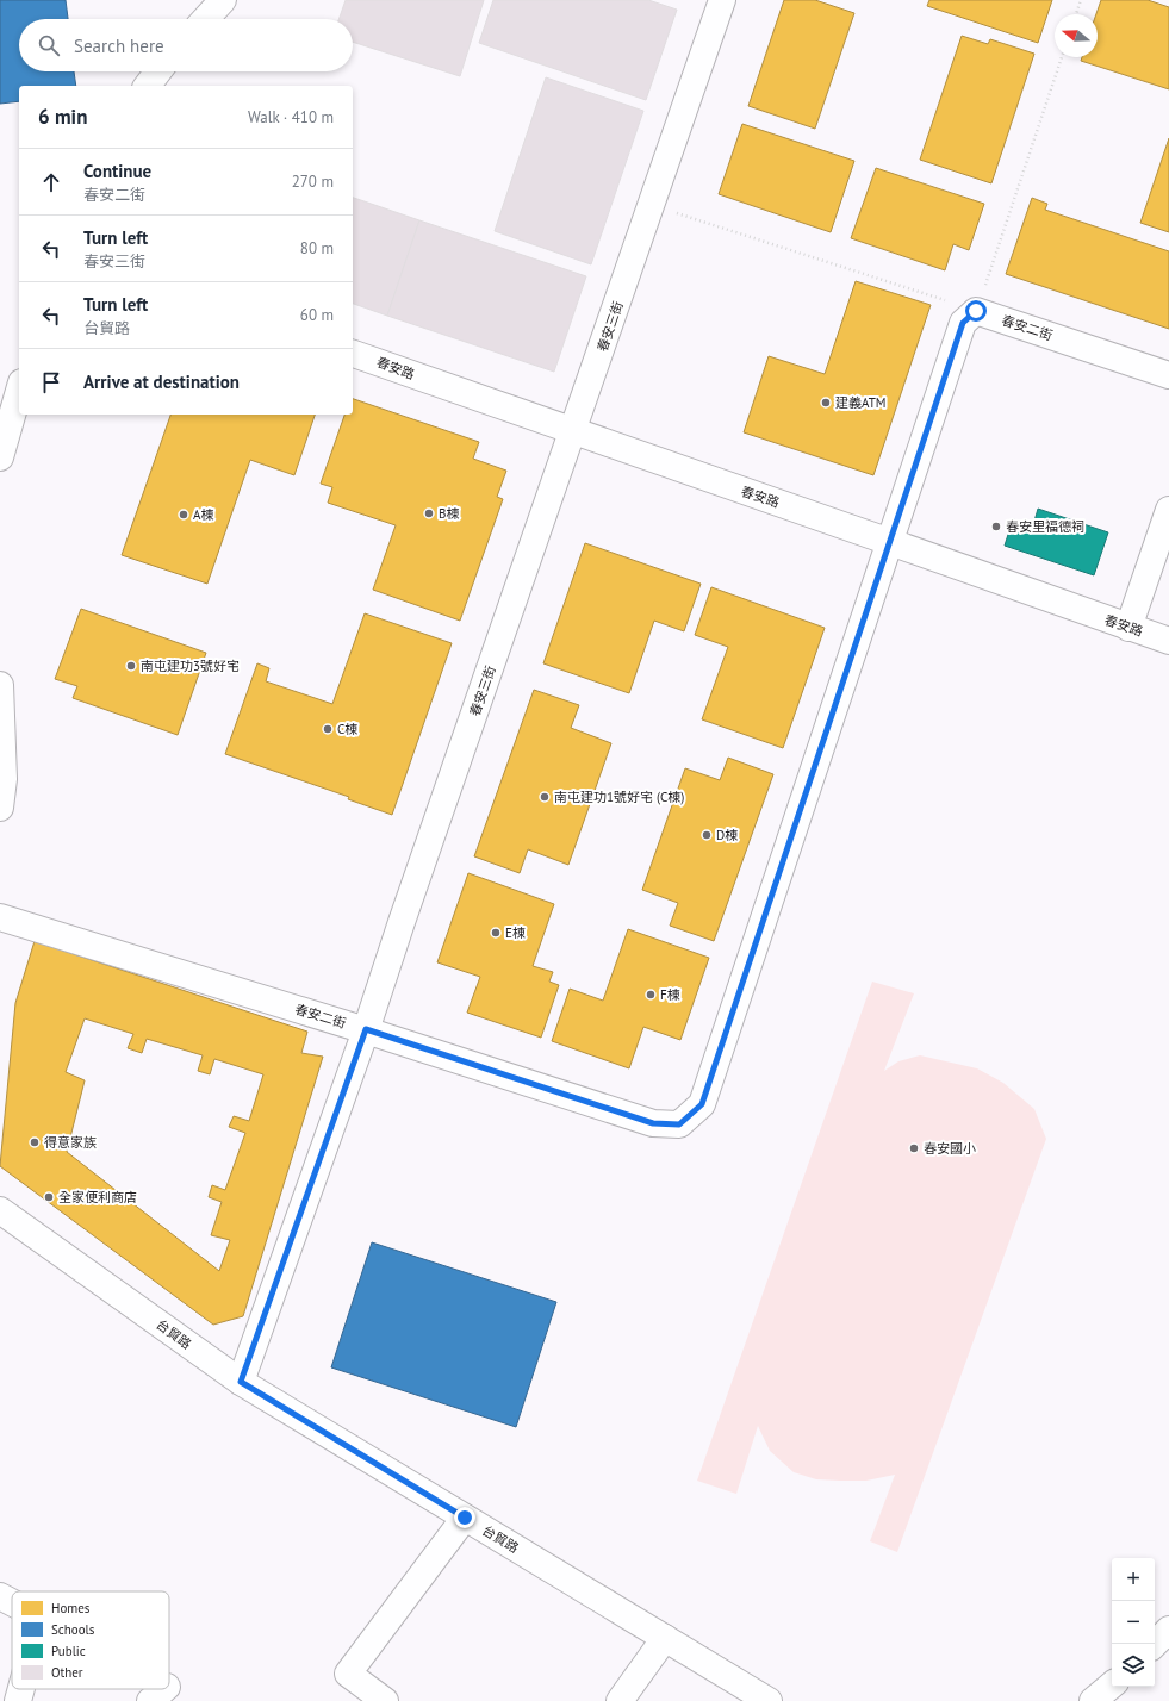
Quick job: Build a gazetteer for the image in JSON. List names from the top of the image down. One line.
{"streets":{"street":["春安三街","春安二街","春安路","台貿路"]},"crossings":[["春安三街","春安二街"],["春安三街","春安路"],["春安三街","台貿路"],["春安二街","春安路"]],"places":["建義ATM","B棟","A棟","春安里福德祠","南屯建功3號好宅","C棟","南屯建功1號好宅 (C棟)","D棟","E棟","F棟","得意家族","春安國小","全家便利商店"],"legend":["Homes","Schools","Public","Other"],"north":"left","page":{"search":"Search here","heading":["6 min","Walk · 410 m"],"list":[["Continue","春安二街","270 m"],["Turn left","春安三街","80 m"],["Turn left","台貿路","60 m"],"Arrive at destination"],"map_buttons":["+","−"]}}
